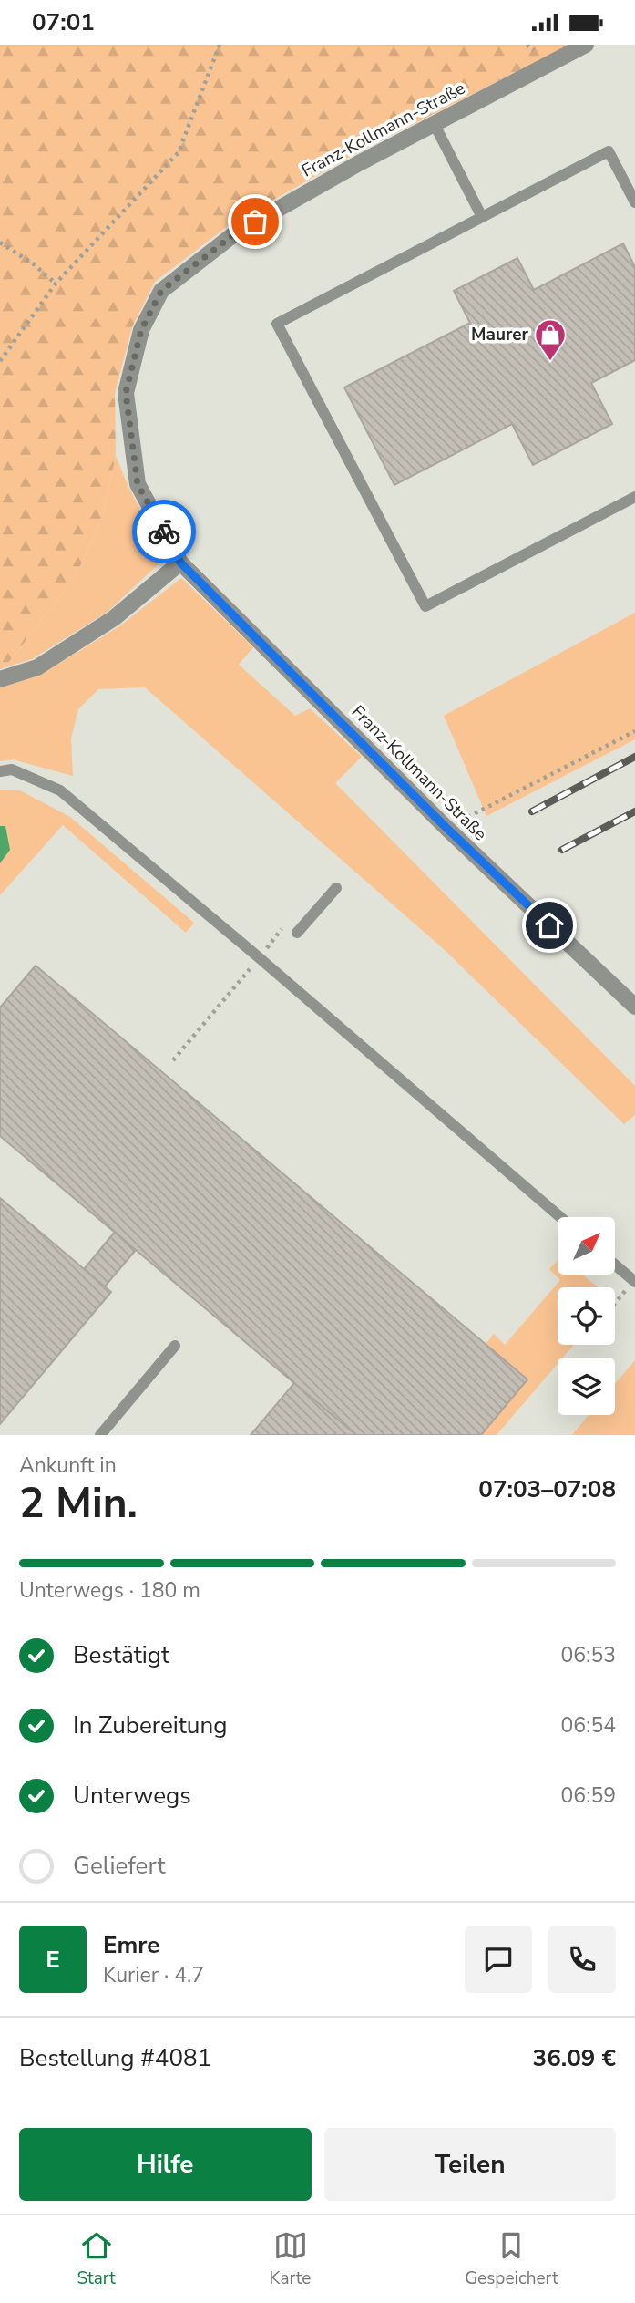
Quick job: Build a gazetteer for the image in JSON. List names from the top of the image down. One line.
{"streets":{"street":["Franz-Kollmann-Straße"]},"places":{"shop":["Maurer"]},"north":"top right","page":{"status":"07:01","heading":["2 Min.","Ankunft in","07:03–07:08"],"panel":["Emre","Kurier · 4.7","Bestellung #4081","36.09 €"],"bar":"Unterwegs · 180 m","list":[["Bestätigt","06:53"],["In Zubereitung","06:54"],["Unterwegs","06:59"],"Geliefert"],"round":"E","buttons":["Hilfe","Teilen"],"tabs":["Start","Karte","Gespeichert"]}}
